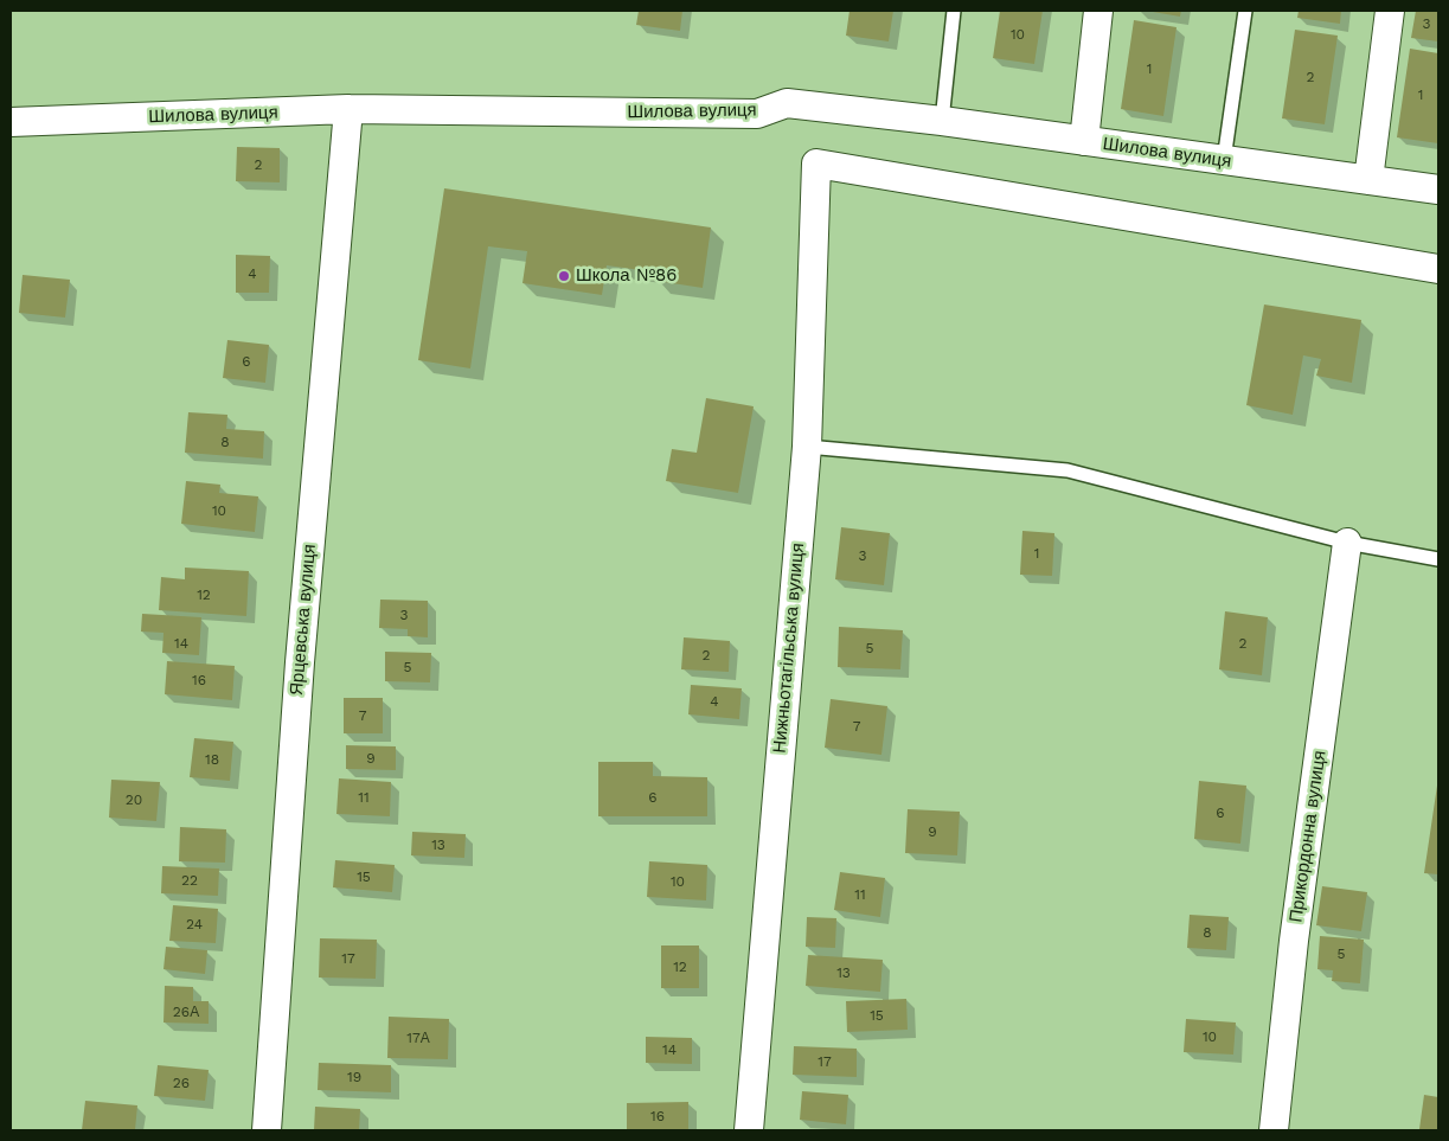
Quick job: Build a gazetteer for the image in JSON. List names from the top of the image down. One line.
{"streets":{"street":["Шилова вулиця","Ярцевська вулиця","Нижньотагільська вулиця","Прикордонна вулиця"]},"crossings":[["Шилова вулиця","Ярцевська вулиця"]],"places":["Школа №86"],"house_numbers":["3","10","1","2","1","2","4","6","8","10","1","3","12","3","14","2","5","2","5","16","4","7","7","9","18","11","6","20","6","9","13","15","22","10","11","24","8","5","17","12","13","26А","15","10","17А","14","17","19","26","16"]}
